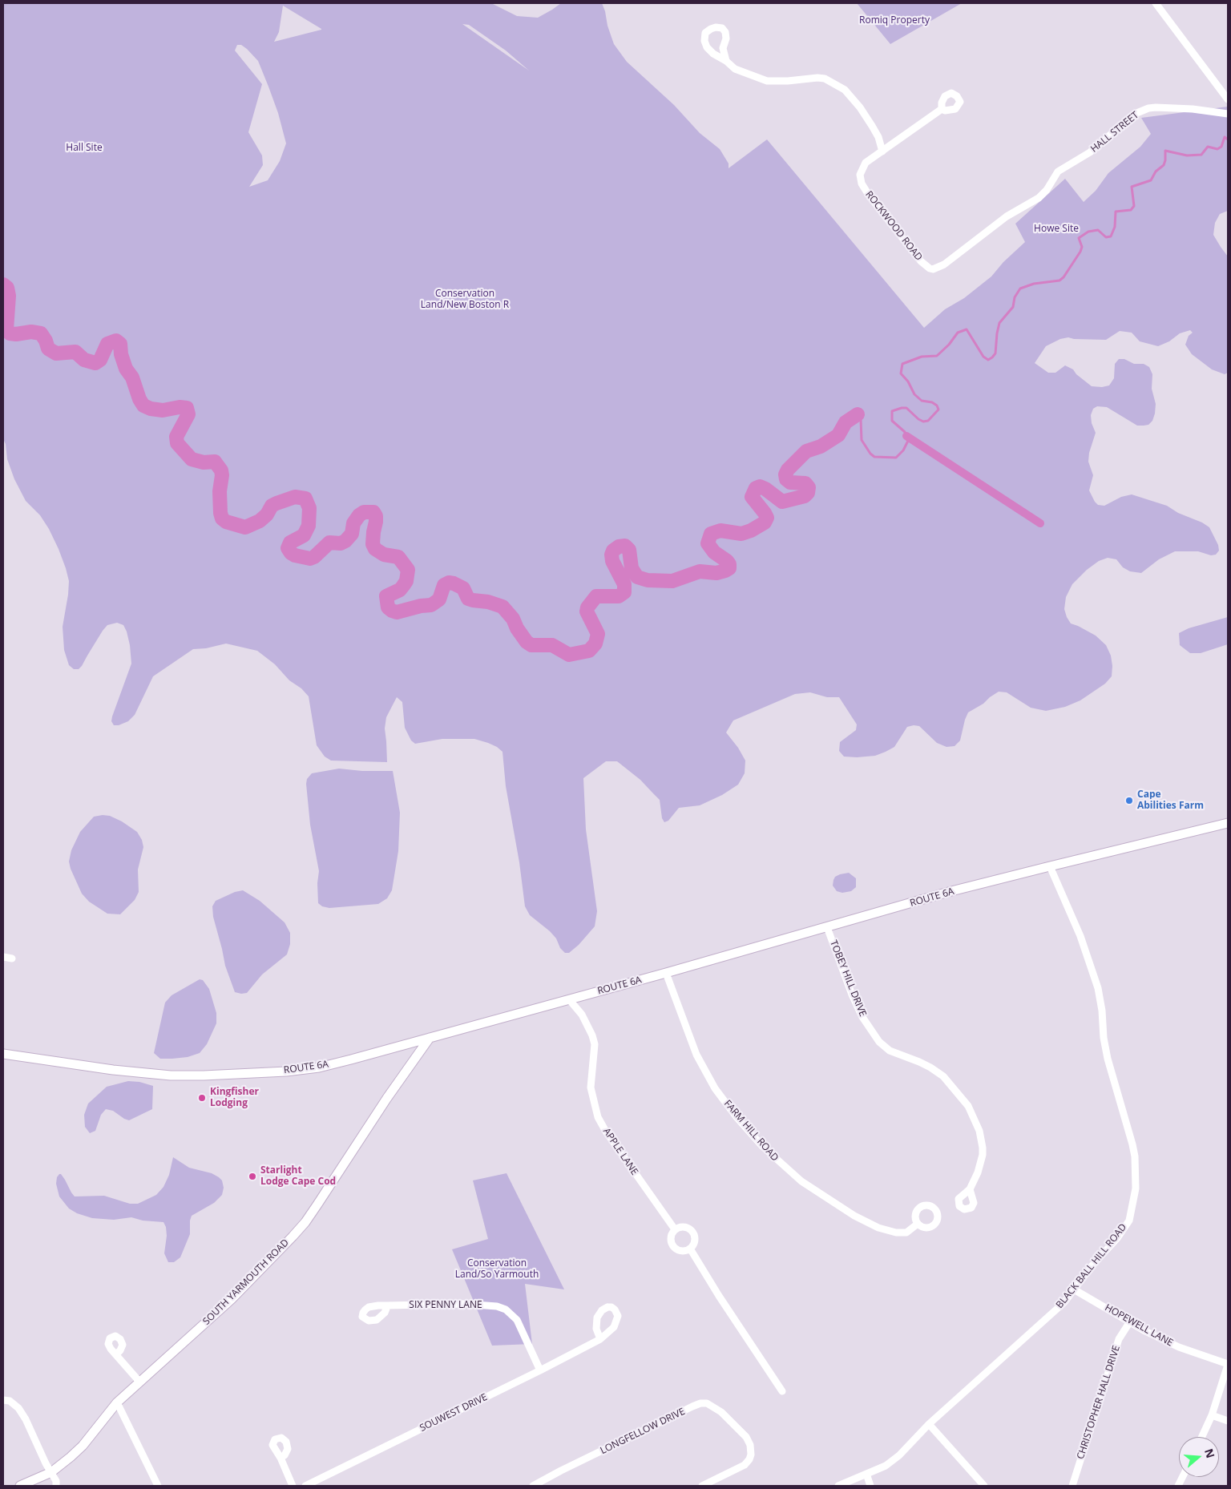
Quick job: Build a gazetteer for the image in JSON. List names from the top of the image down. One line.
{"streets":{"main road":["ROUTE 6A","SOUTH YARMOUTH ROAD"],"street":["HALL STREET","ROCKWOOD ROAD","TOBEY HILL DRIVE","FARM HILL ROAD","APPLE LANE","BLACK BALL HILL ROAD","SIX PENNY LANE","HOPEWELL LANE","CHRISTOPHER HALL DRIVE","SOUWEST DRIVE","LONGFELLOW DRIVE"]},"crossings":[["HALL STREET","ROCKWOOD ROAD"],["ROUTE 6A","TOBEY HILL DRIVE"],["ROUTE 6A","FARM HILL ROAD"],["ROUTE 6A","APPLE LANE"],["ROUTE 6A","BLACK BALL HILL ROAD"],["ROUTE 6A","SOUTH YARMOUTH ROAD"],["BLACK BALL HILL ROAD","HOPEWELL LANE"],["SIX PENNY LANE","SOUWEST DRIVE"],["HOPEWELL LANE","CHRISTOPHER HALL DRIVE"]],"parks":["Romiq Property","Hall Site","Howe Site","Conservation Land/New Boston R","Conservation Land/So Yarmouth"],"places":["Cape Abilities Farm","Kingfisher Lodging","Starlight Lodge Cape Cod"],"north":"right"}
